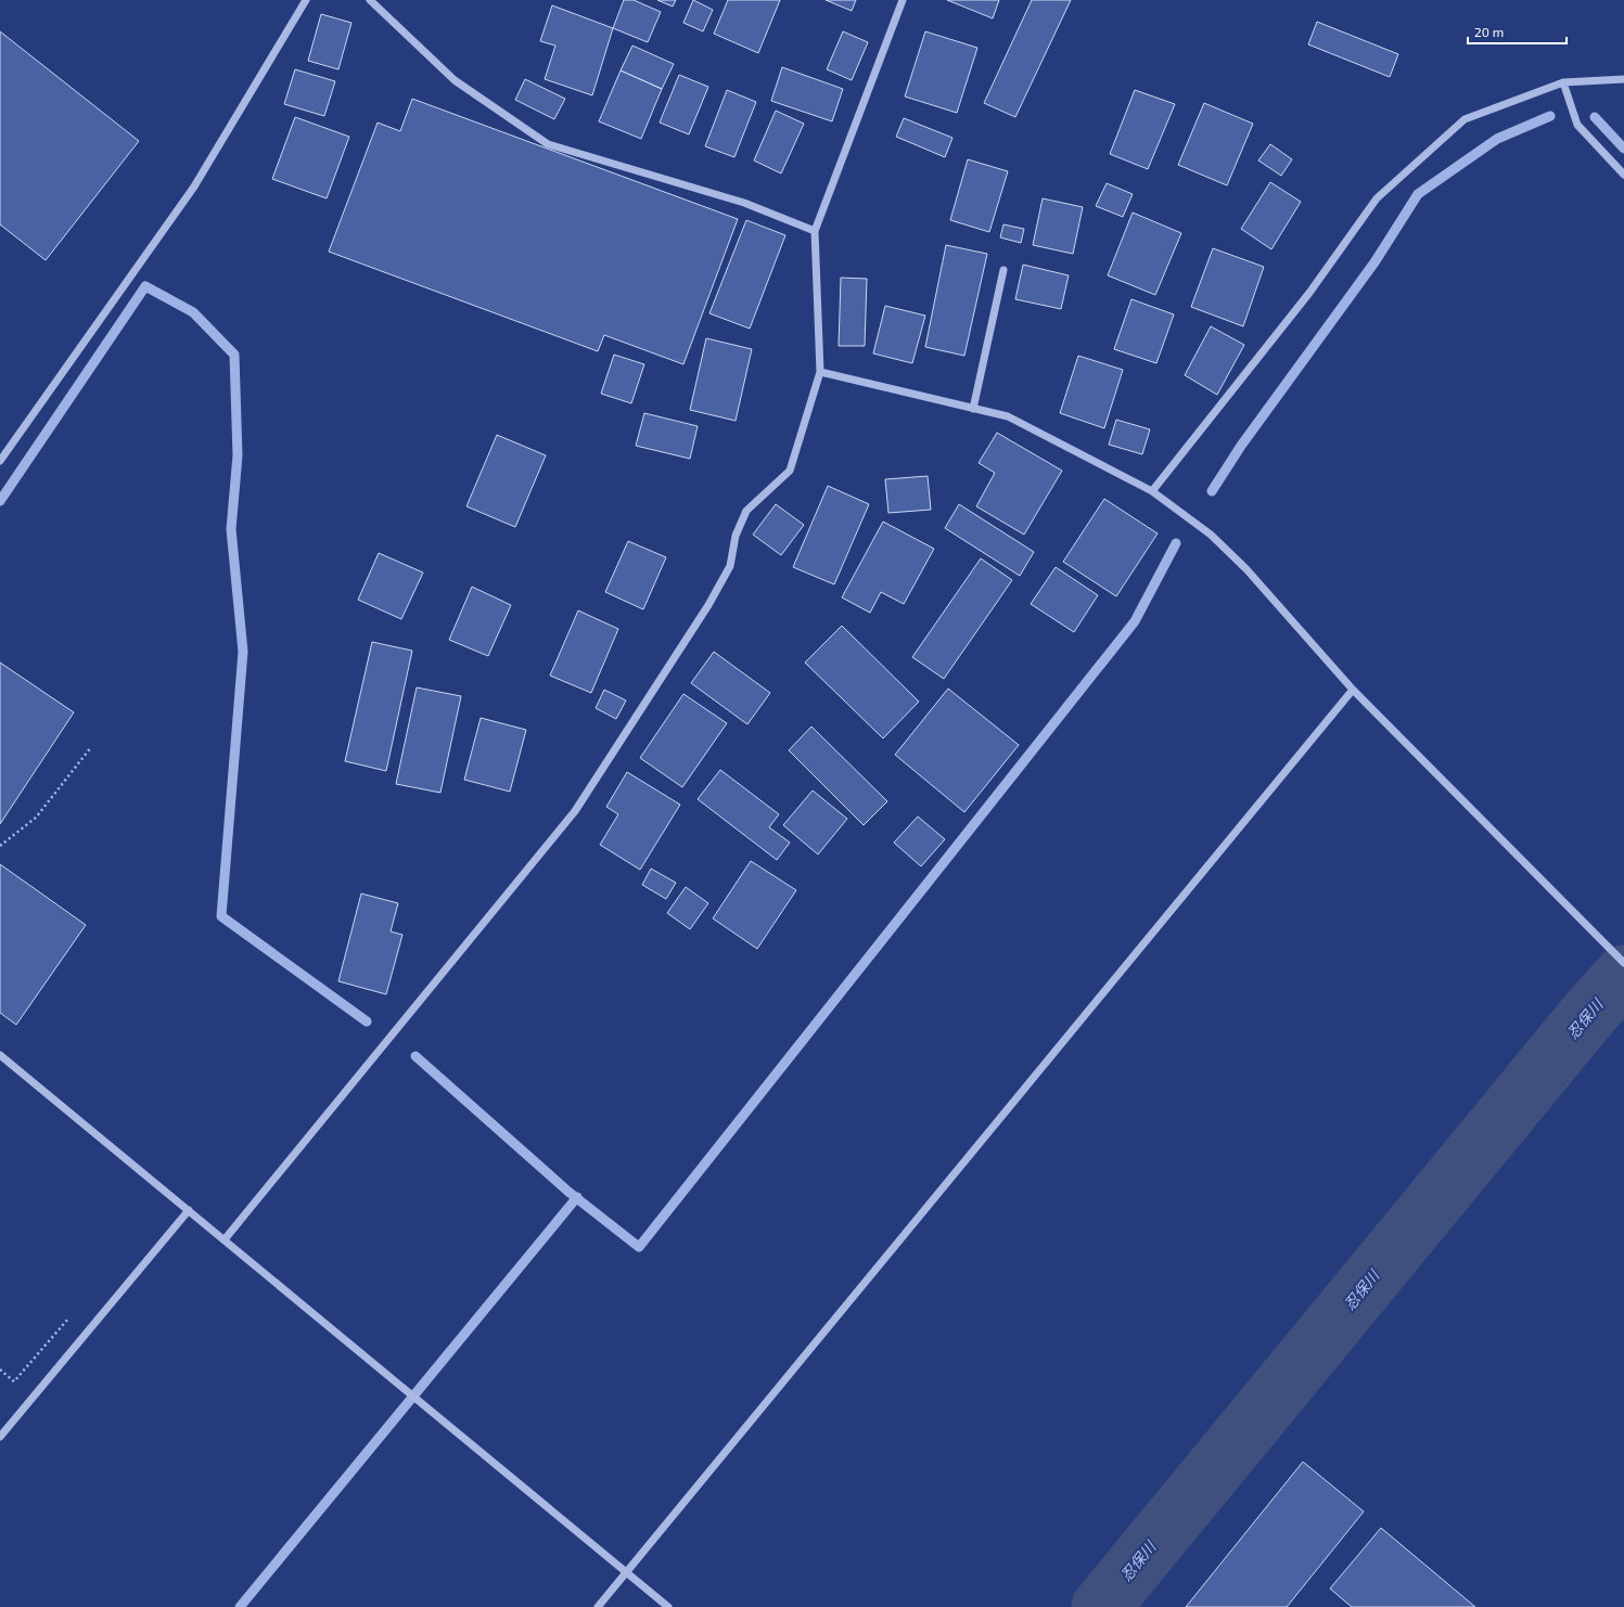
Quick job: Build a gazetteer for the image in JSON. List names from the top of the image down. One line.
{"water":["忍保川"],"scale_bar":"20 m"}
